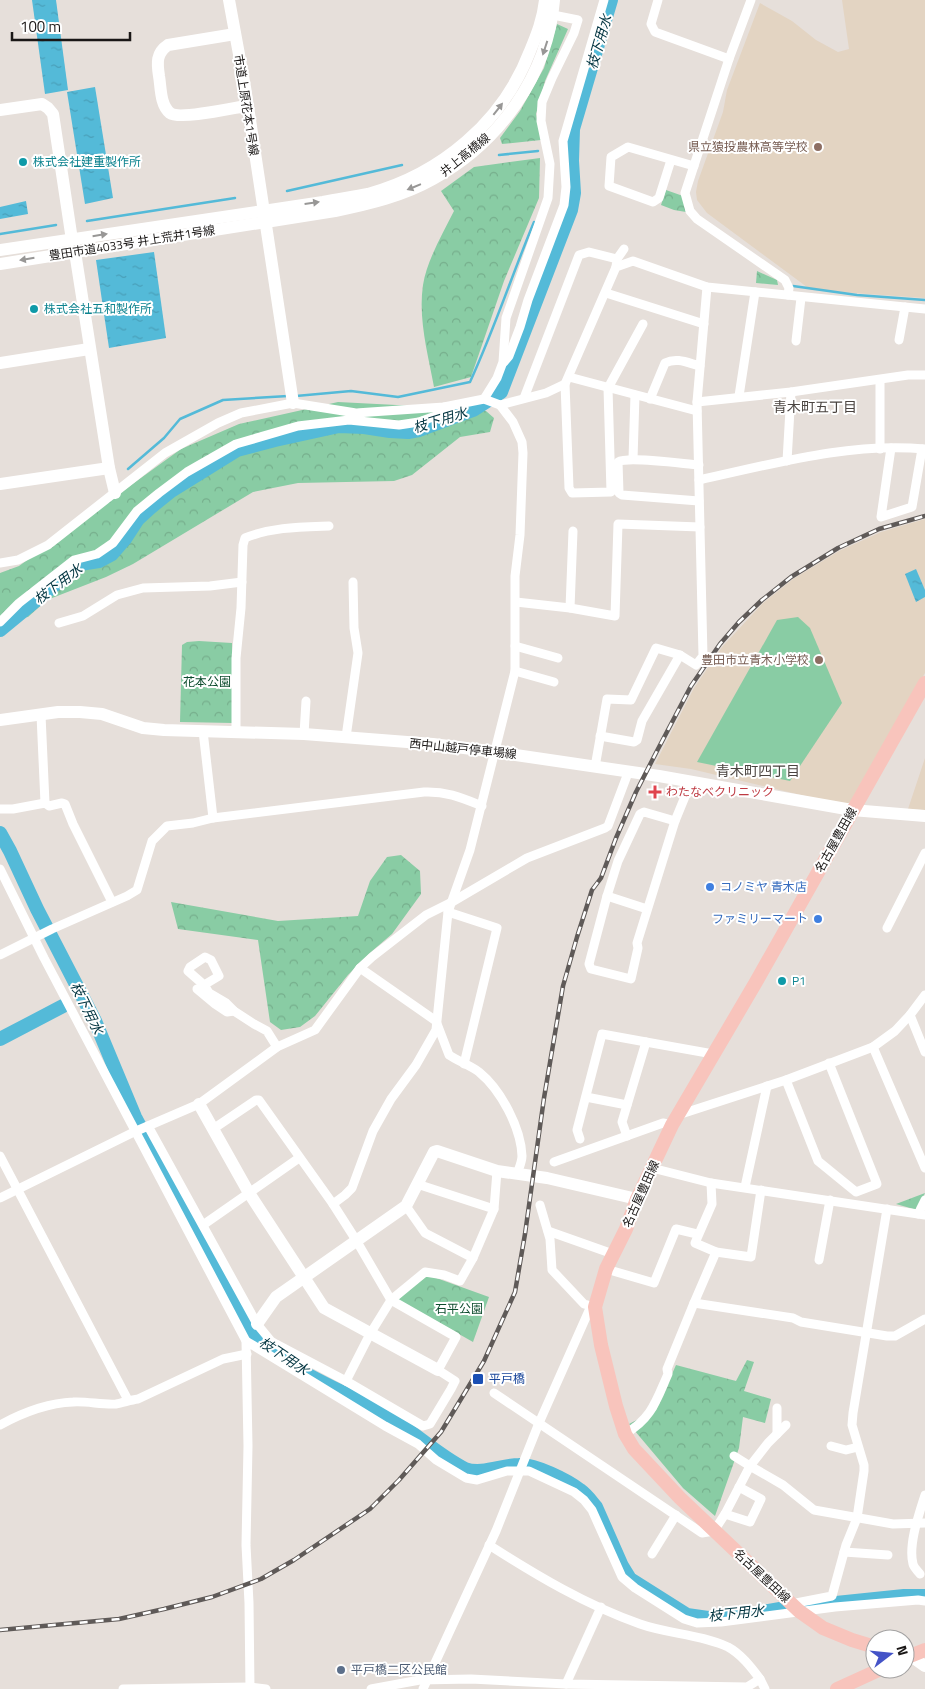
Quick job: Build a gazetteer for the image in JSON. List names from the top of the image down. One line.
{"streets":{"main road":["名古屋豊田線"],"street":["市道上原花本1号線","井上高橋線","豊田市道4033号 井上荒井1号線","西中山越戸停車場線"]},"crossings":[["市道上原花本1号線","井上高橋線"],["市道上原花本1号線","豊田市道4033号 井上荒井1号線"],["井上高橋線","豊田市道4033号 井上荒井1号線"],["西中山越戸停車場線","名古屋豊田線"]],"districts":["青木町五丁目","青木町四丁目"],"water":["枝下用水"],"parks":["花本公園","石平公園"],"places":{"other":["県立猿投農林高等学校","株式会社建重製作所","株式会社五和製作所","豊田市立青木小学校","コノミヤ 青木店","ファミリーマート","P1","平戸橋二区公民館"],"health":["わたなべクリニック"],"transit":["平戸橋"]},"scale_bar":"100 m","north":"right"}
